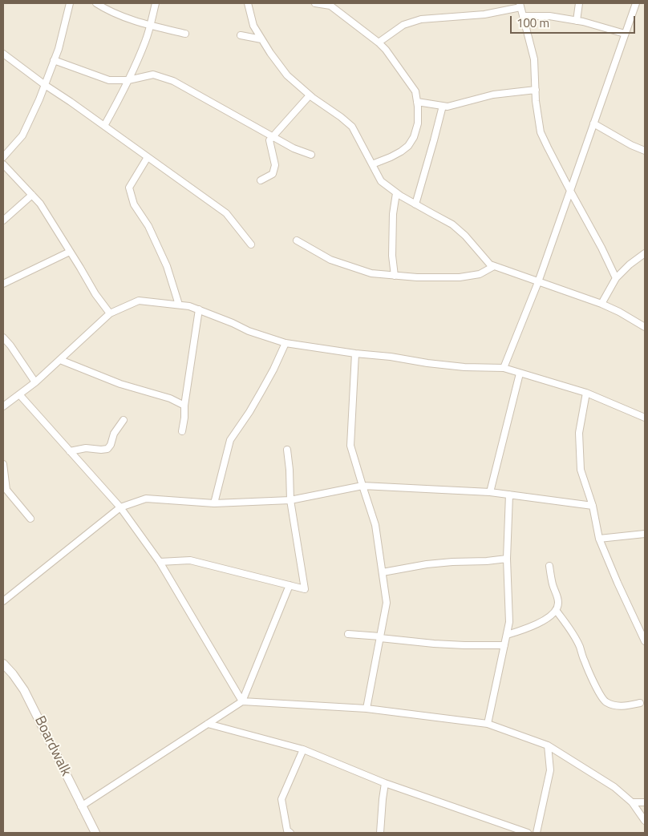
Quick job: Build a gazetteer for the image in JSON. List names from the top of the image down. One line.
{"streets":{"street":["Boardwalk"]},"scale_bar":"100 m"}
